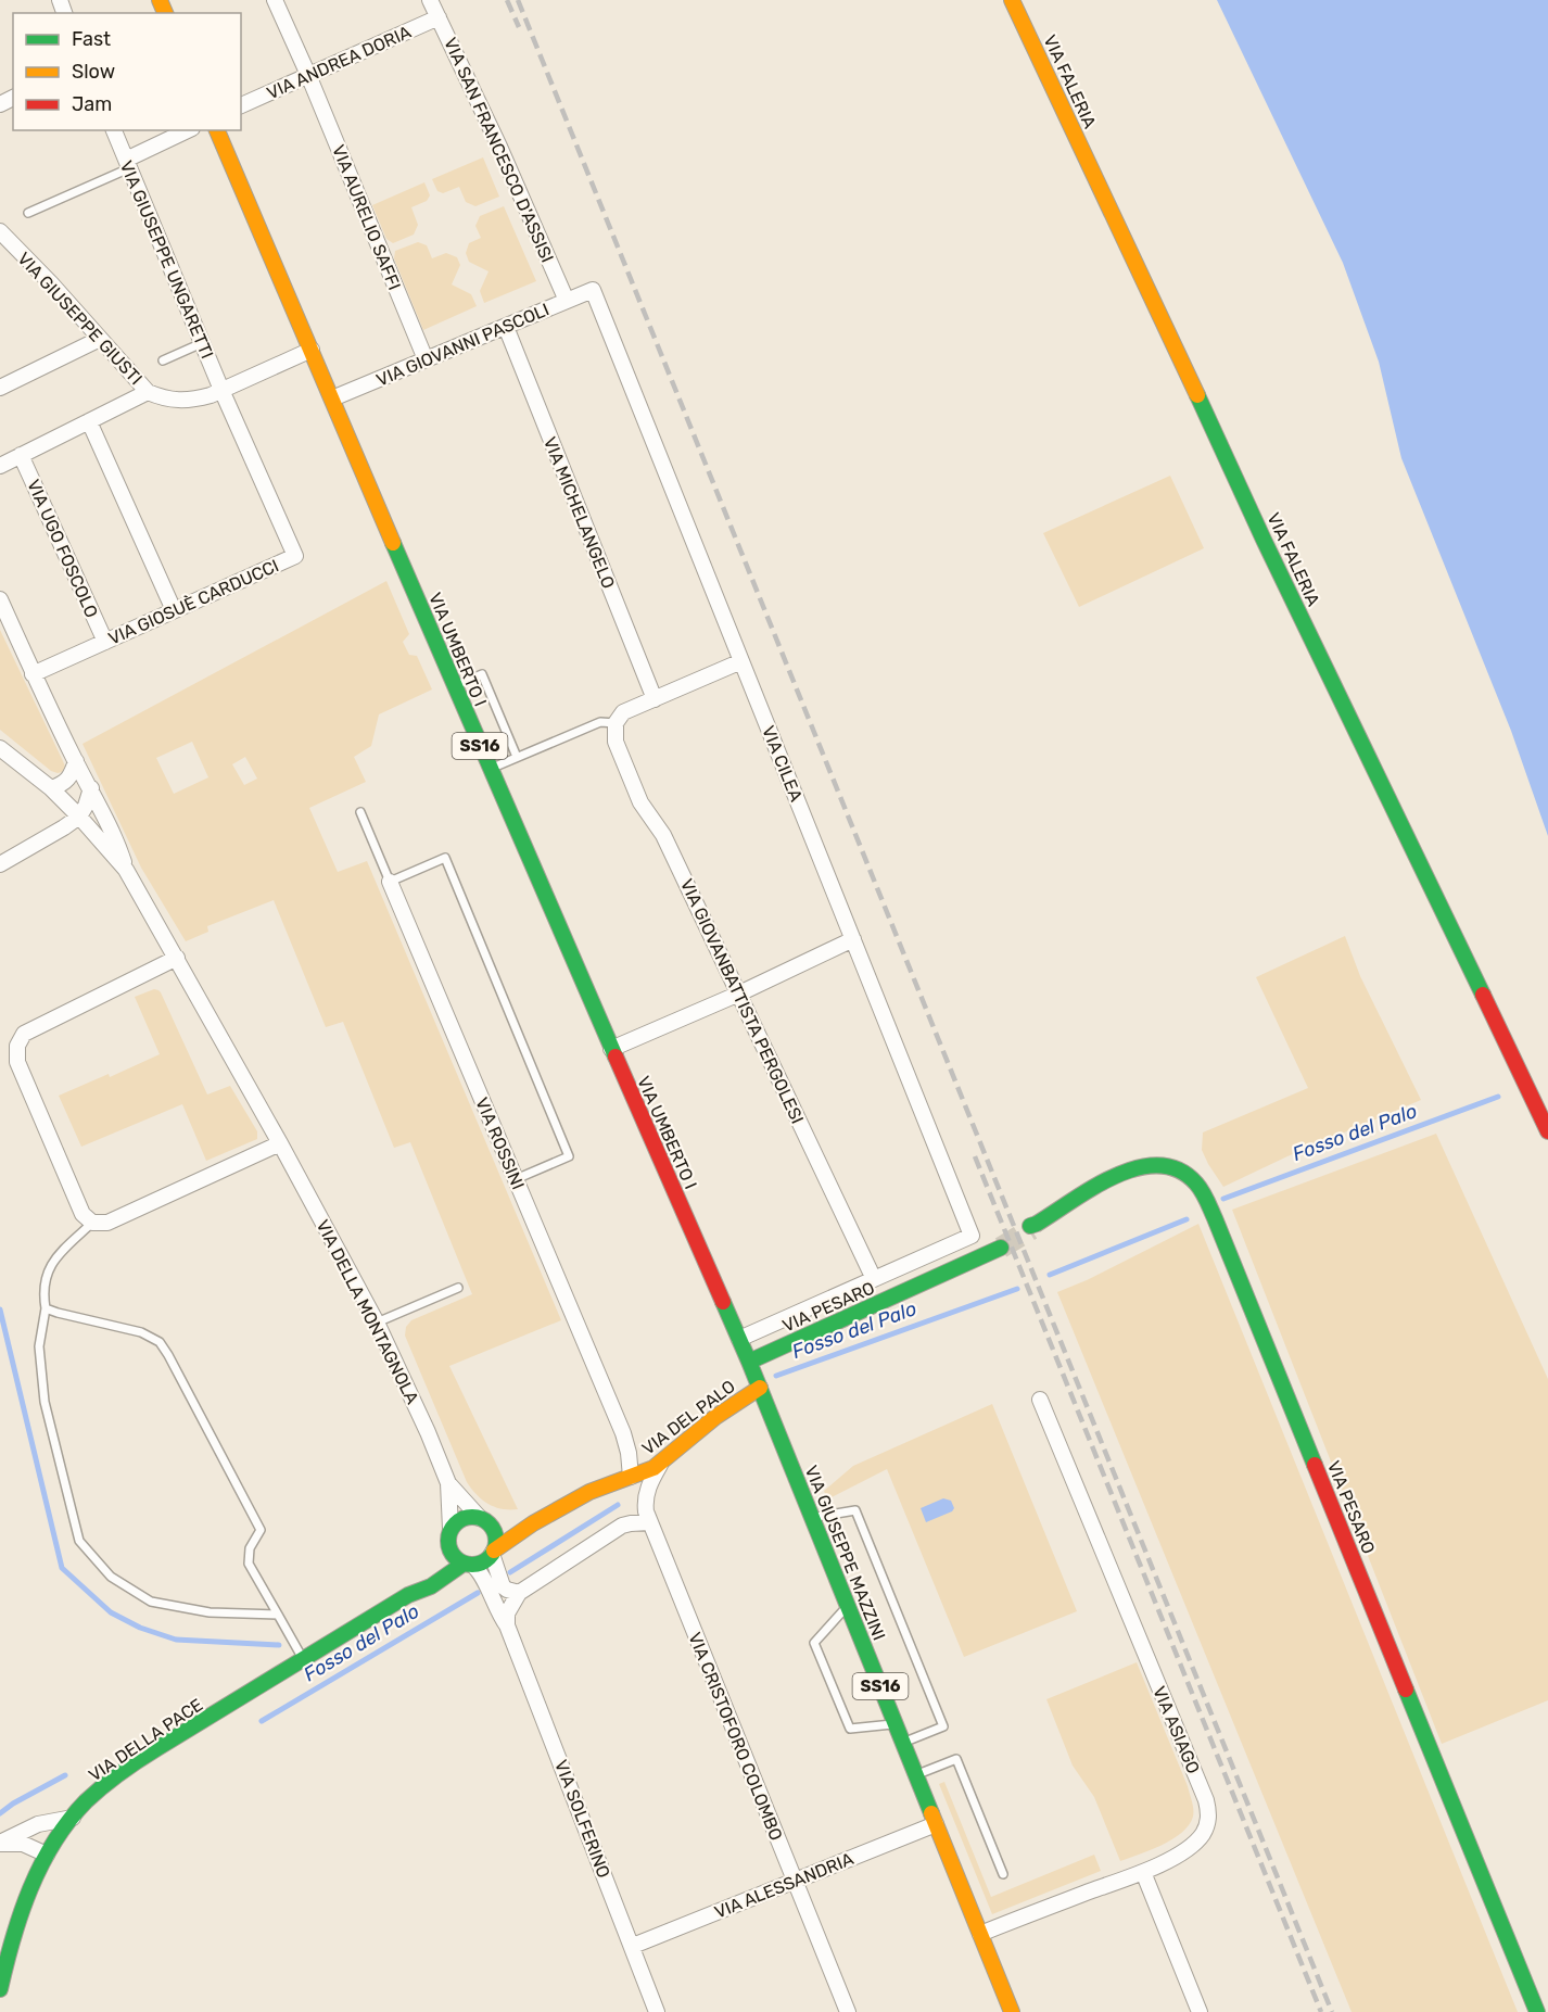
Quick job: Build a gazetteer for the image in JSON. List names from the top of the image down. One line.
{"streets":{"street":["VIA ANDREA DORIA","VIA FALERIA","VIA SAN FRANCESCO D'ASSISI","VIA AURELIO SAFFI","VIA GIUSEPPE UNGARETTI","VIA GIUSEPPE GIUSTI","VIA GIOVANNI PASCOLI","VIA MICHELANGELO","VIA UGO FOSCOLO","VIA GIOSUÈ CARDUCCI","VIA UMBERTO I","SS16","VIA CILEA","VIA GIOVANBATTISTA PERGOLESI","VIA ROSSINI","VIA PESARO","VIA DELLA MONTAGNOLA","VIA DEL PALO","VIA GIUSEPPE MAZZINI","VIA ASIAGO","VIA CRISTOFORO COLOMBO","VIA DELLA PACE","VIA SOLFERINO","VIA ALESSANDRIA"]},"crossings":[["VIA ANDREA DORIA","VIA SAN FRANCESCO D'ASSISI"],["VIA ANDREA DORIA","VIA AURELIO SAFFI"],["VIA SAN FRANCESCO D'ASSISI","VIA GIOVANNI PASCOLI"],["VIA AURELIO SAFFI","VIA GIOVANNI PASCOLI"],["VIA GIUSEPPE UNGARETTI","VIA GIUSEPPE GIUSTI"],["VIA GIUSEPPE UNGARETTI","VIA GIOSUÈ CARDUCCI"],["VIA GIUSEPPE GIUSTI","VIA GIOSUÈ CARDUCCI"],["VIA GIUSEPPE GIUSTI","VIA UMBERTO I"],["VIA GIOVANNI PASCOLI","VIA MICHELANGELO"],["VIA GIOVANNI PASCOLI","VIA UMBERTO I"],["VIA GIOVANNI PASCOLI","VIA CILEA"],["VIA UGO FOSCOLO","VIA GIOSUÈ CARDUCCI"],["VIA UMBERTO I","VIA PESARO"],["VIA UMBERTO I","VIA GIUSEPPE MAZZINI"],["VIA CILEA","VIA GIOVANBATTISTA PERGOLESI"],["VIA ROSSINI","VIA DEL PALO"],["VIA PESARO","VIA GIUSEPPE MAZZINI"],["VIA DELLA MONTAGNOLA","VIA DEL PALO"],["VIA DELLA MONTAGNOLA","VIA SOLFERINO"],["VIA DEL PALO","VIA GIUSEPPE MAZZINI"],["VIA DEL PALO","VIA CRISTOFORO COLOMBO"],["VIA DEL PALO","VIA DELLA PACE"],["VIA DEL PALO","VIA SOLFERINO"],["VIA GIUSEPPE MAZZINI","VIA ASIAGO"],["VIA GIUSEPPE MAZZINI","VIA ALESSANDRIA"],["VIA CRISTOFORO COLOMBO","VIA ALESSANDRIA"],["VIA SOLFERINO","VIA ALESSANDRIA"]],"water":["Fosso del Palo"],"legend":["Fast","Slow","Jam"]}
